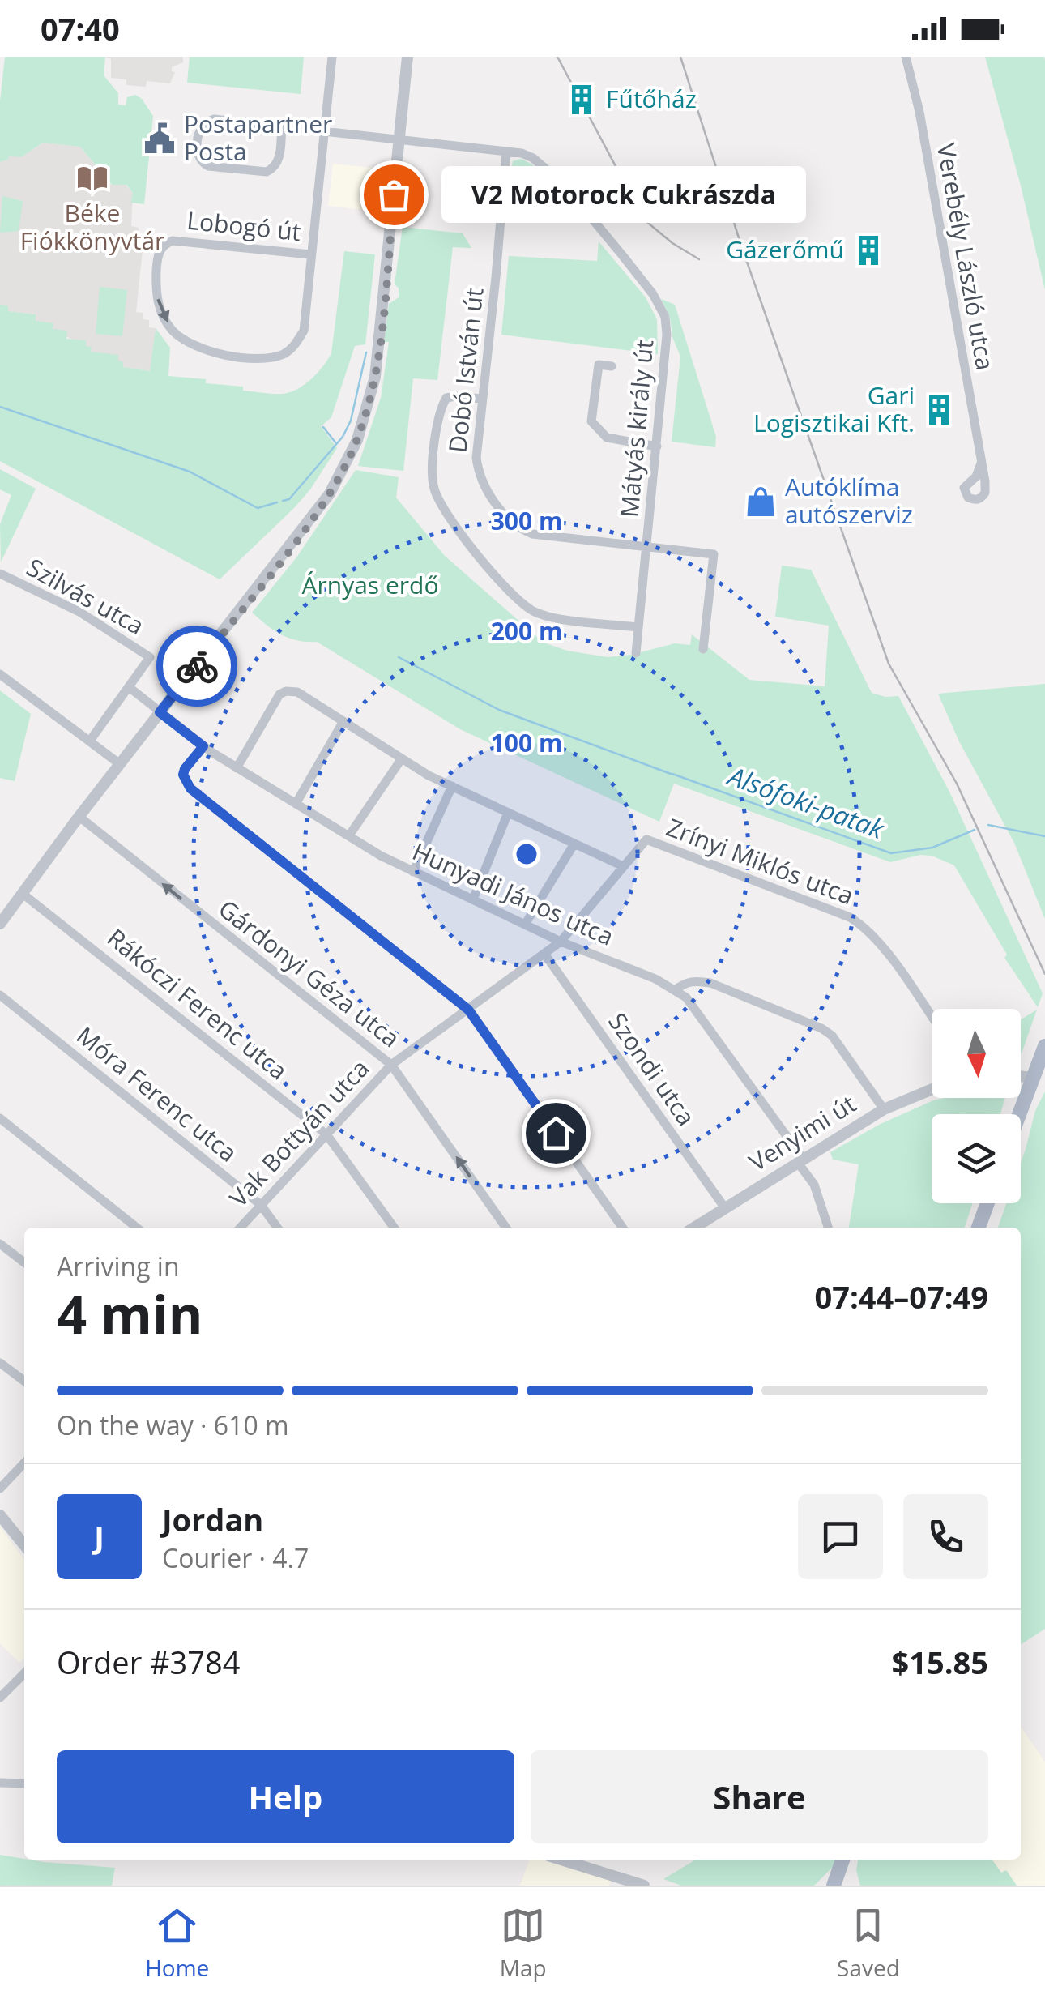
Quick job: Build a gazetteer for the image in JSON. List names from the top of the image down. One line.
{"streets":{"street":["Lobogó út","Verebély László utca","Dobó István út","Mátyás király út","Szilvás utca","Zrínyi Miklós utca","Hunyadi János utca","Gárdonyi Géza utca","Rákóczi Ferenc utca","Szondi utca","Móra Ferenc utca","Vak Bottyán utca","Venyimi út"]},"crossings":[["Dobó István út","Mátyás király út"],["Szilvás utca","Hunyadi János utca"],["Zrínyi Miklós utca","Vak Bottyán utca"],["Hunyadi János utca","Vak Bottyán utca"],["Hunyadi János utca","Venyimi út"],["Gárdonyi Géza utca","Vak Bottyán utca"],["Rákóczi Ferenc utca","Vak Bottyán utca"],["Szondi utca","Vak Bottyán utca"],["Szondi utca","Venyimi út"],["Móra Ferenc utca","Vak Bottyán utca"]],"one_way":["Gárdonyi Géza utca"],"water":["Alsófoki-patak"],"parks":["Árnyas erdő"],"places":{"building":["Fűtőház","Gázerőmű","Gari Logisztikai Kft."],"public building":["Postapartner Posta"],"library":["Béke Fiókkönyvtár"],"other":["V2 Motorock Cukrászda"],"shop":["Autóklíma autószerviz"]},"north":"bottom","page":{"status":"07:40","bubble":"V2 Motorock Cukrászda","heading":["4 min","Arriving in","07:44–07:49"],"panel":["Jordan","Courier · 4.7","Order #3784","$15.85"],"bar":"On the way · 610 m","round":"J","buttons":["Help","Share"],"tabs":["Home","Map","Saved"]},"rings":["300 m","200 m","100 m"]}
